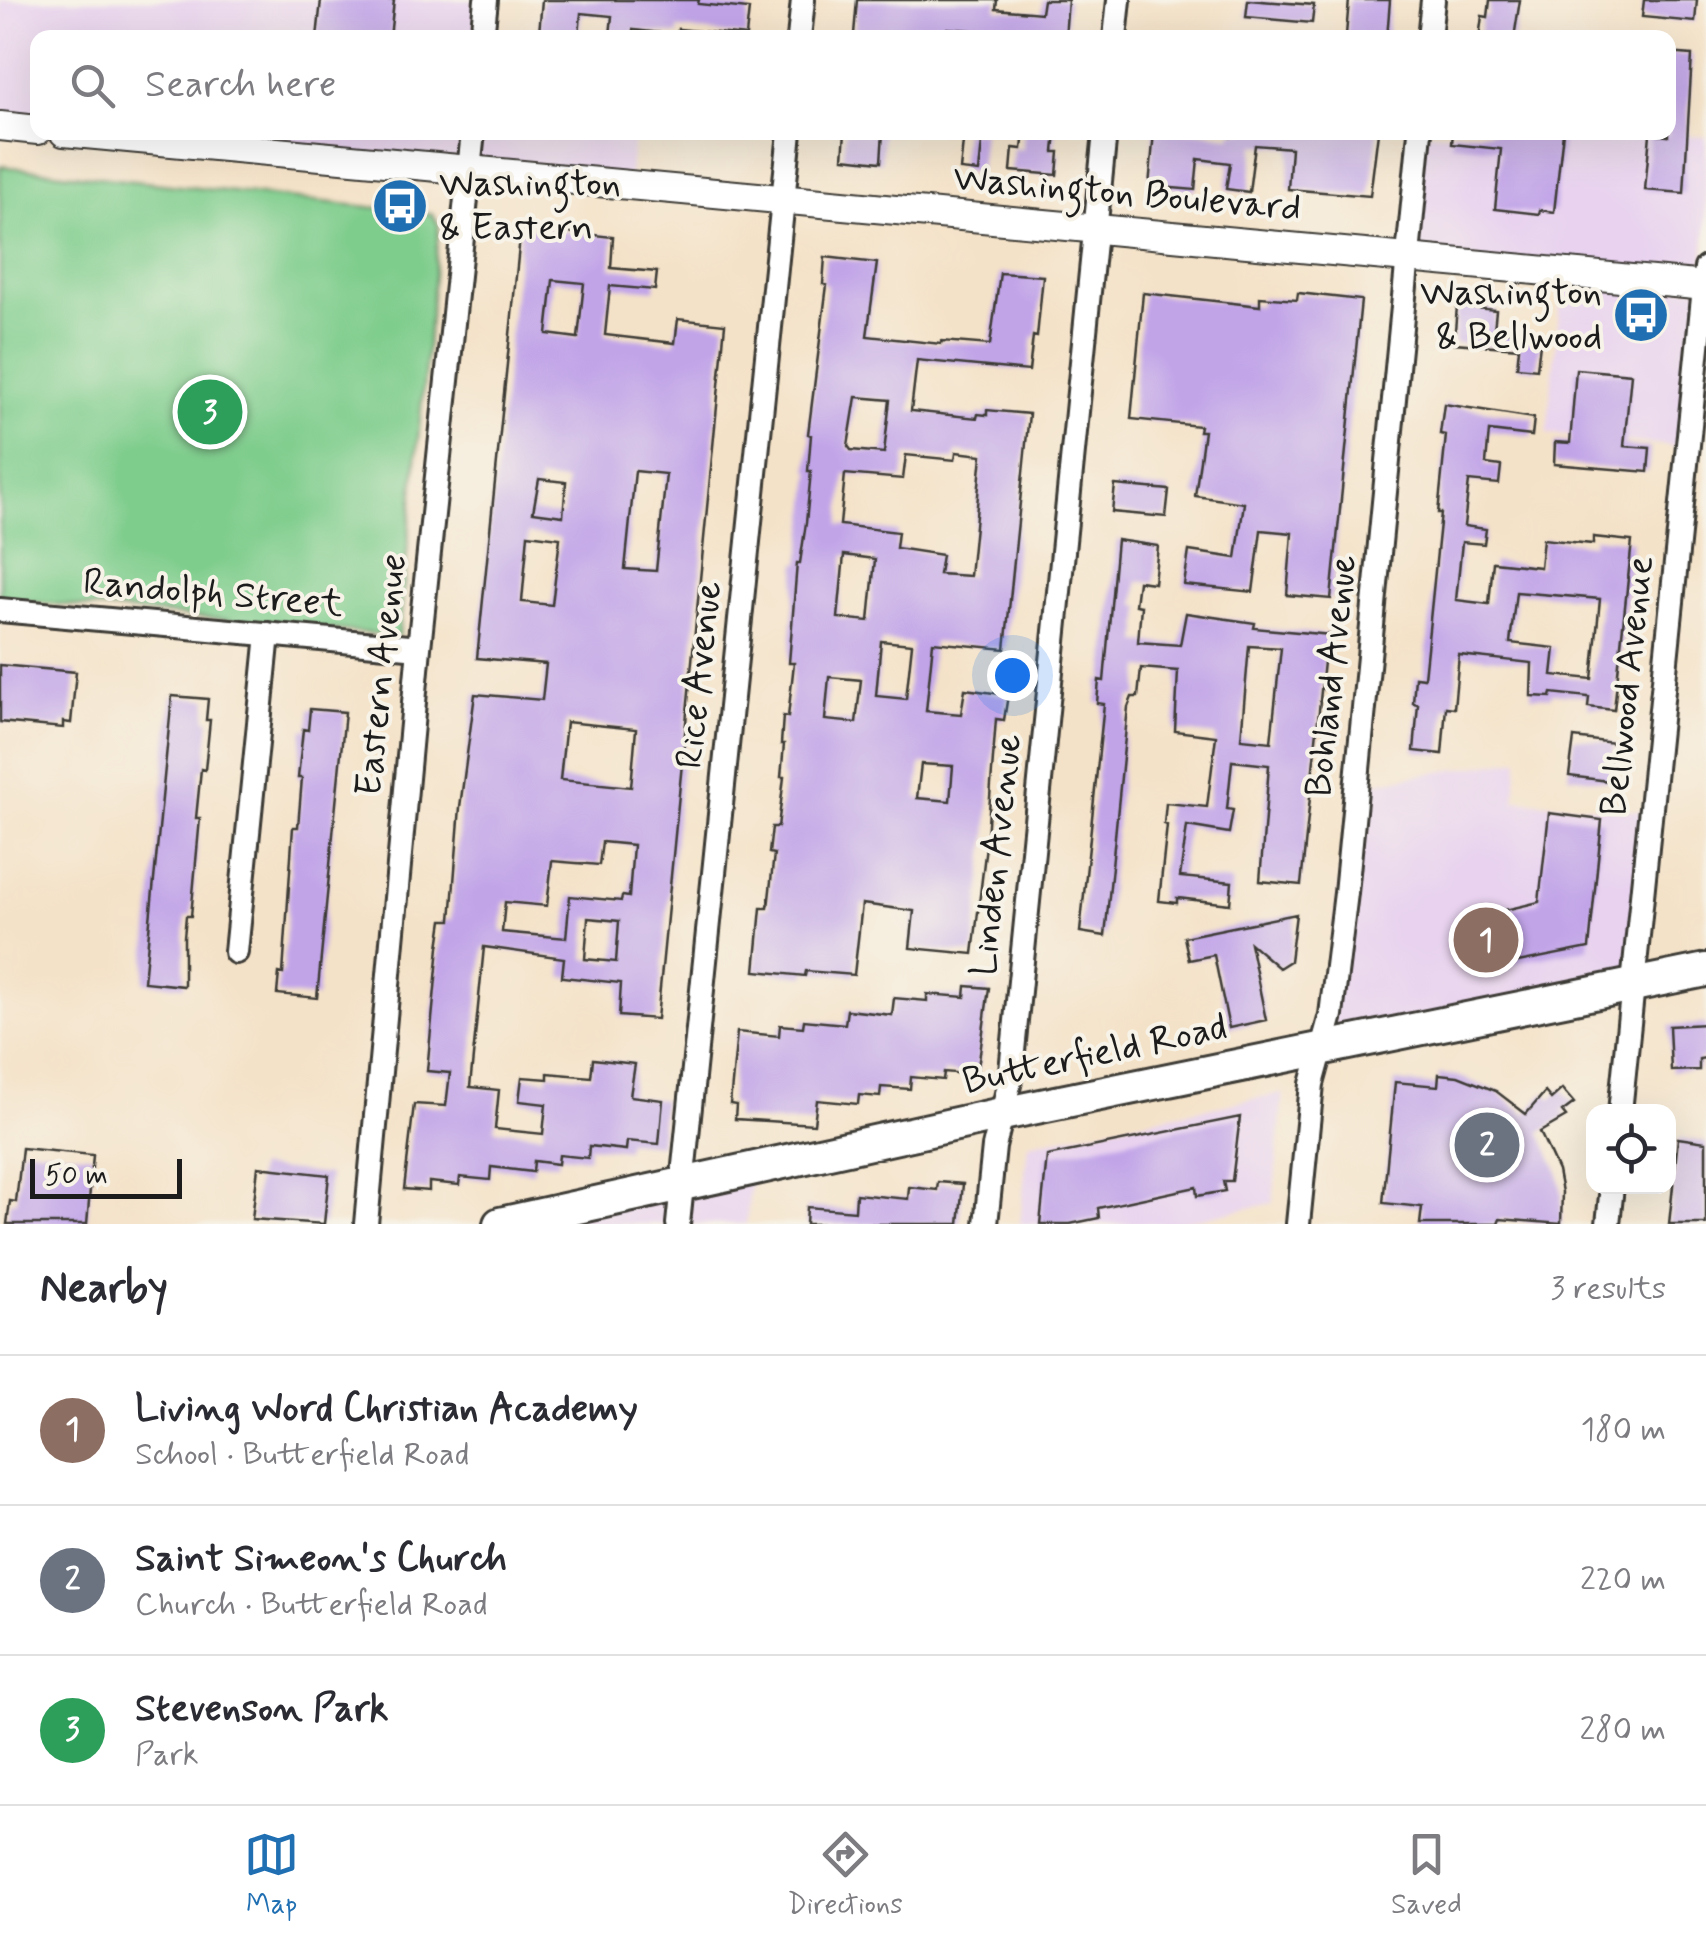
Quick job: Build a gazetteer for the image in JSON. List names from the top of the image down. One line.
{"streets":{"main road":["Butterfield Road"],"street":["Washington Boulevard","Randolph Street","Eastern Avenue","Rice Avenue","Bohland Avenue","Bellwood Avenue","Linden Avenue"]},"crossings":[["Washington Boulevard","Eastern Avenue"],["Washington Boulevard","Rice Avenue"],["Washington Boulevard","Bohland Avenue"],["Washington Boulevard","Bellwood Avenue"],["Washington Boulevard","Linden Avenue"],["Randolph Street","Eastern Avenue"],["Rice Avenue","Butterfield Road"],["Bohland Avenue","Butterfield Road"],["Bellwood Avenue","Butterfield Road"],["Linden Avenue","Butterfield Road"]],"places":{"bus stop":["Washington & Eastern","Washington & Bellwood"]},"scale_bar":"50 m","page":{"search":"Search here","pins":["3","1","2"],"scale":"50 m","heading":["Nearby","3 results"],"list":[{"mark":"1","name":"Living Word Christian Academy","note":"School · Butterfield Road","value":"180 m"},{"mark":"2","name":"Saint Simeon's Church","note":"Church · Butterfield Road","value":"220 m"},{"mark":"3","name":"Stevenson Park","note":"Park","value":"280 m"}],"nav":["Map","Directions","Saved"]}}
